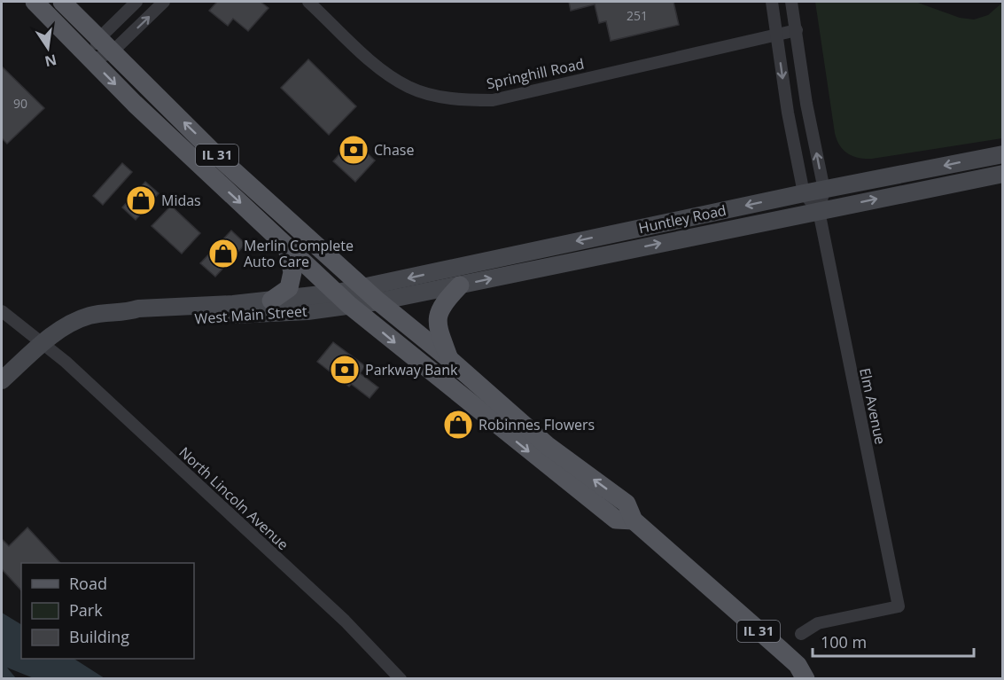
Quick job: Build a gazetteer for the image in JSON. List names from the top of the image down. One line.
{"streets":{"main road":["IL 31"],"street":["Springhill Road","Huntley Road","West Main Street","Elm Avenue","North Lincoln Avenue"]},"crossings":[["Springhill Road","Elm Avenue"],["IL 31","Huntley Road"],["IL 31","West Main Street"],["Huntley Road","West Main Street"],["Huntley Road","Elm Avenue"],["West Main Street","North Lincoln Avenue"]],"places":{"bank":["Chase","Parkway Bank"],"shop":["Midas","Merlin Complete Auto Care","Robinnes Flowers"]},"house_numbers":["251","90"],"legend":["Road","Park","Building"],"scale_bar":"100 m","north":"bottom"}
